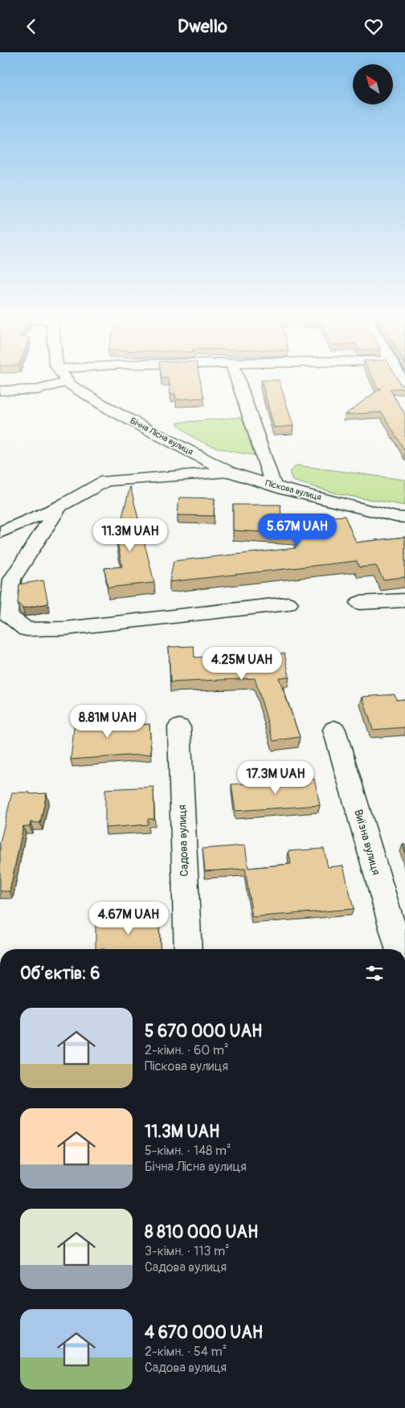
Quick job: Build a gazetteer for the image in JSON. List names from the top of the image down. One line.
{"streets":{"street":["Бічна Лісна вулиця","Піскова вулиця","Садова вулиця","Виїзна вулиця"]},"crossings":[["Бічна Лісна вулиця","Піскова вулиця"]],"north":"top left","page":{"header":"Dwello","price":["5.67M UAH","11.3M UAH","4.25M UAH","8.81M UAH","17.3M UAH","4.67M UAH"],"heading":"Об’єктів: 6","list":[{"name":"5 670 000 UAH","note":"2-кімн. · 60 m² · Піскова вулиця"},{"name":"11.3M UAH","note":"5-кімн. · 148 m² · Бічна Лісна вулиця"},{"name":"8 810 000 UAH","note":"3-кімн. · 113 m² · Садова вулиця"},{"name":"4 670 000 UAH","note":"2-кімн. · 54 m² · Садова вулиця"}]}}
